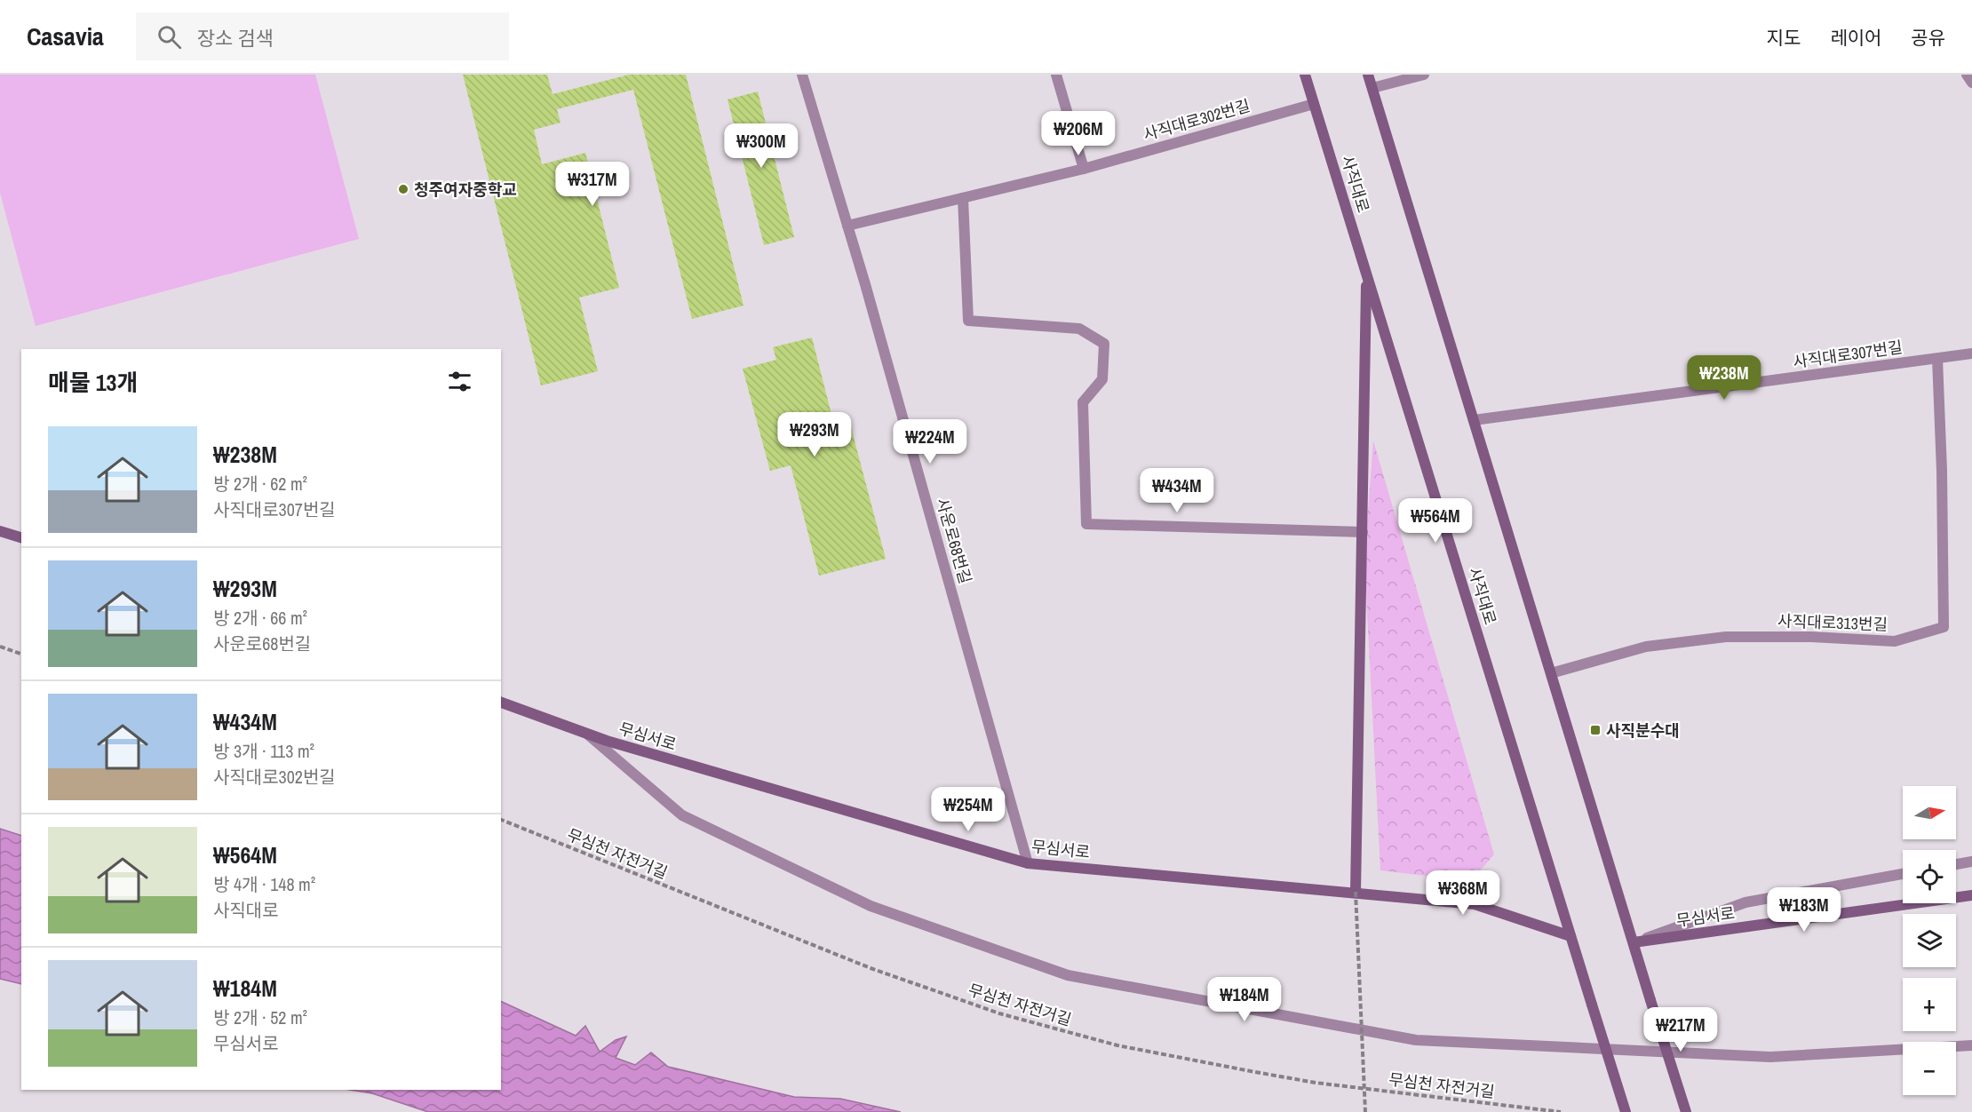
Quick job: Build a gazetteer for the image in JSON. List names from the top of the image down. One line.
{"streets":{"main road":["사직대로","무심서로"],"street":["사직대로302번길","사직대로307번길","사운로68번길","사직대로313번길"],"path":["무심천 자전거길"]},"crossings":[["사직대로302번길","사직대로"],["사직대로302번길","사운로68번길"],["사직대로","무심서로"],["사직대로307번길","사직대로313번길"],["사운로68번길","무심서로"]],"places":{"other":["청주여자중학교"],"transit":["사직분수대"]},"north":"right","page":{"header":"Casavia","search":"장소 검색","nav":["지도","레이어","공유"],"price":["₩206M","₩300M","₩317M","₩238M","₩293M","₩224M","₩434M","₩564M","₩254M","₩368M","₩183M","₩184M","₩217M"],"heading":"매물 13개","list":[{"name":"₩238M","note":"방 2개 · 62 m² · 사직대로307번길"},{"name":"₩293M","note":"방 2개 · 66 m² · 사운로68번길"},{"name":"₩434M","note":"방 3개 · 113 m² · 사직대로302번길"},{"name":"₩564M","note":"방 4개 · 148 m² · 사직대로"},{"name":"₩184M","note":"방 2개 · 52 m² · 무심서로"}],"map_buttons":["+","−"]}}
